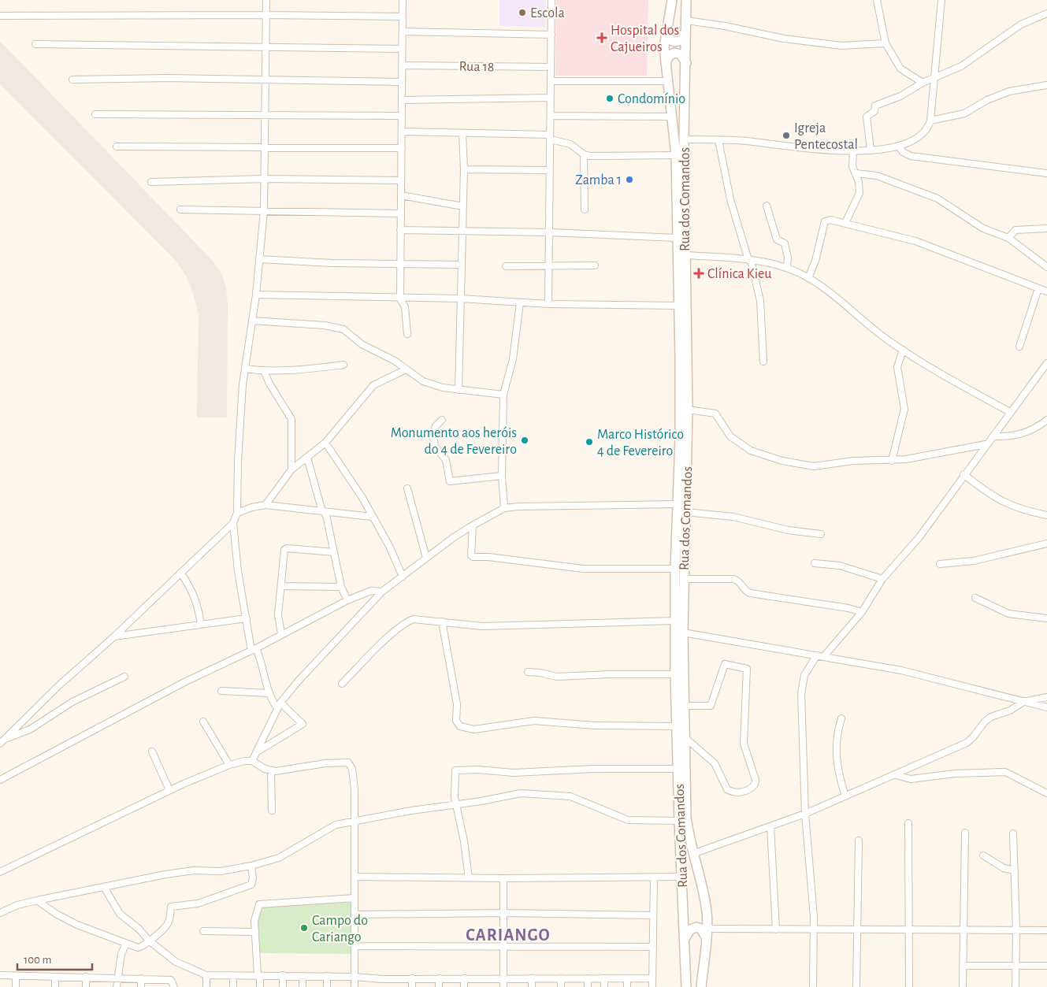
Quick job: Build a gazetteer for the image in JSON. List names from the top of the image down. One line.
{"streets":{"main road":["Rua dos Comandos"],"street":["Rua 18"]},"districts":["CARIANGO"],"places":{"other":["Escola","Condomínio","Igreja Pentecostal","Zamba 1","Monumento aos heróis do 4 de Fevereiro","Marco Histórico 4 de Fevereiro","Campo do Cariango"],"health":["Hospital dos Cajueiros","Clínica Kieu"]},"scale_bar":"100 m"}
